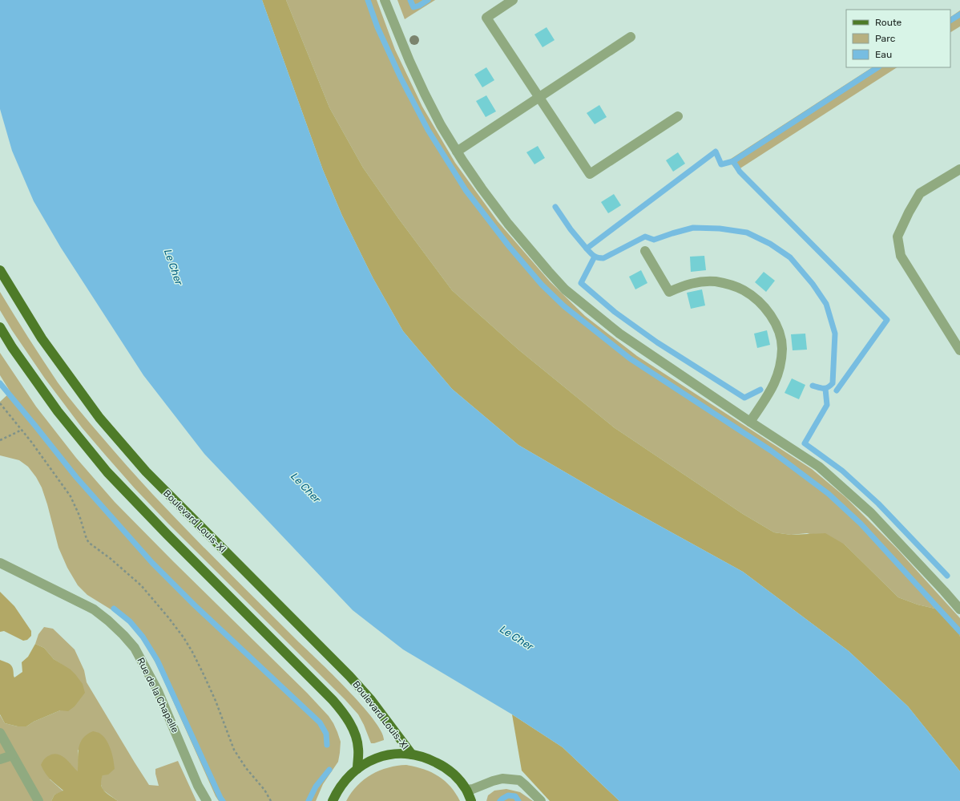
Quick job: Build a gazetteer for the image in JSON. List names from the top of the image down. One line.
{"streets":{"main road":["Boulevard Louis-XI"],"street":["Rue de la Chapelle"]},"water":["Le Cher"],"legend":["Route","Parc","Eau"]}
